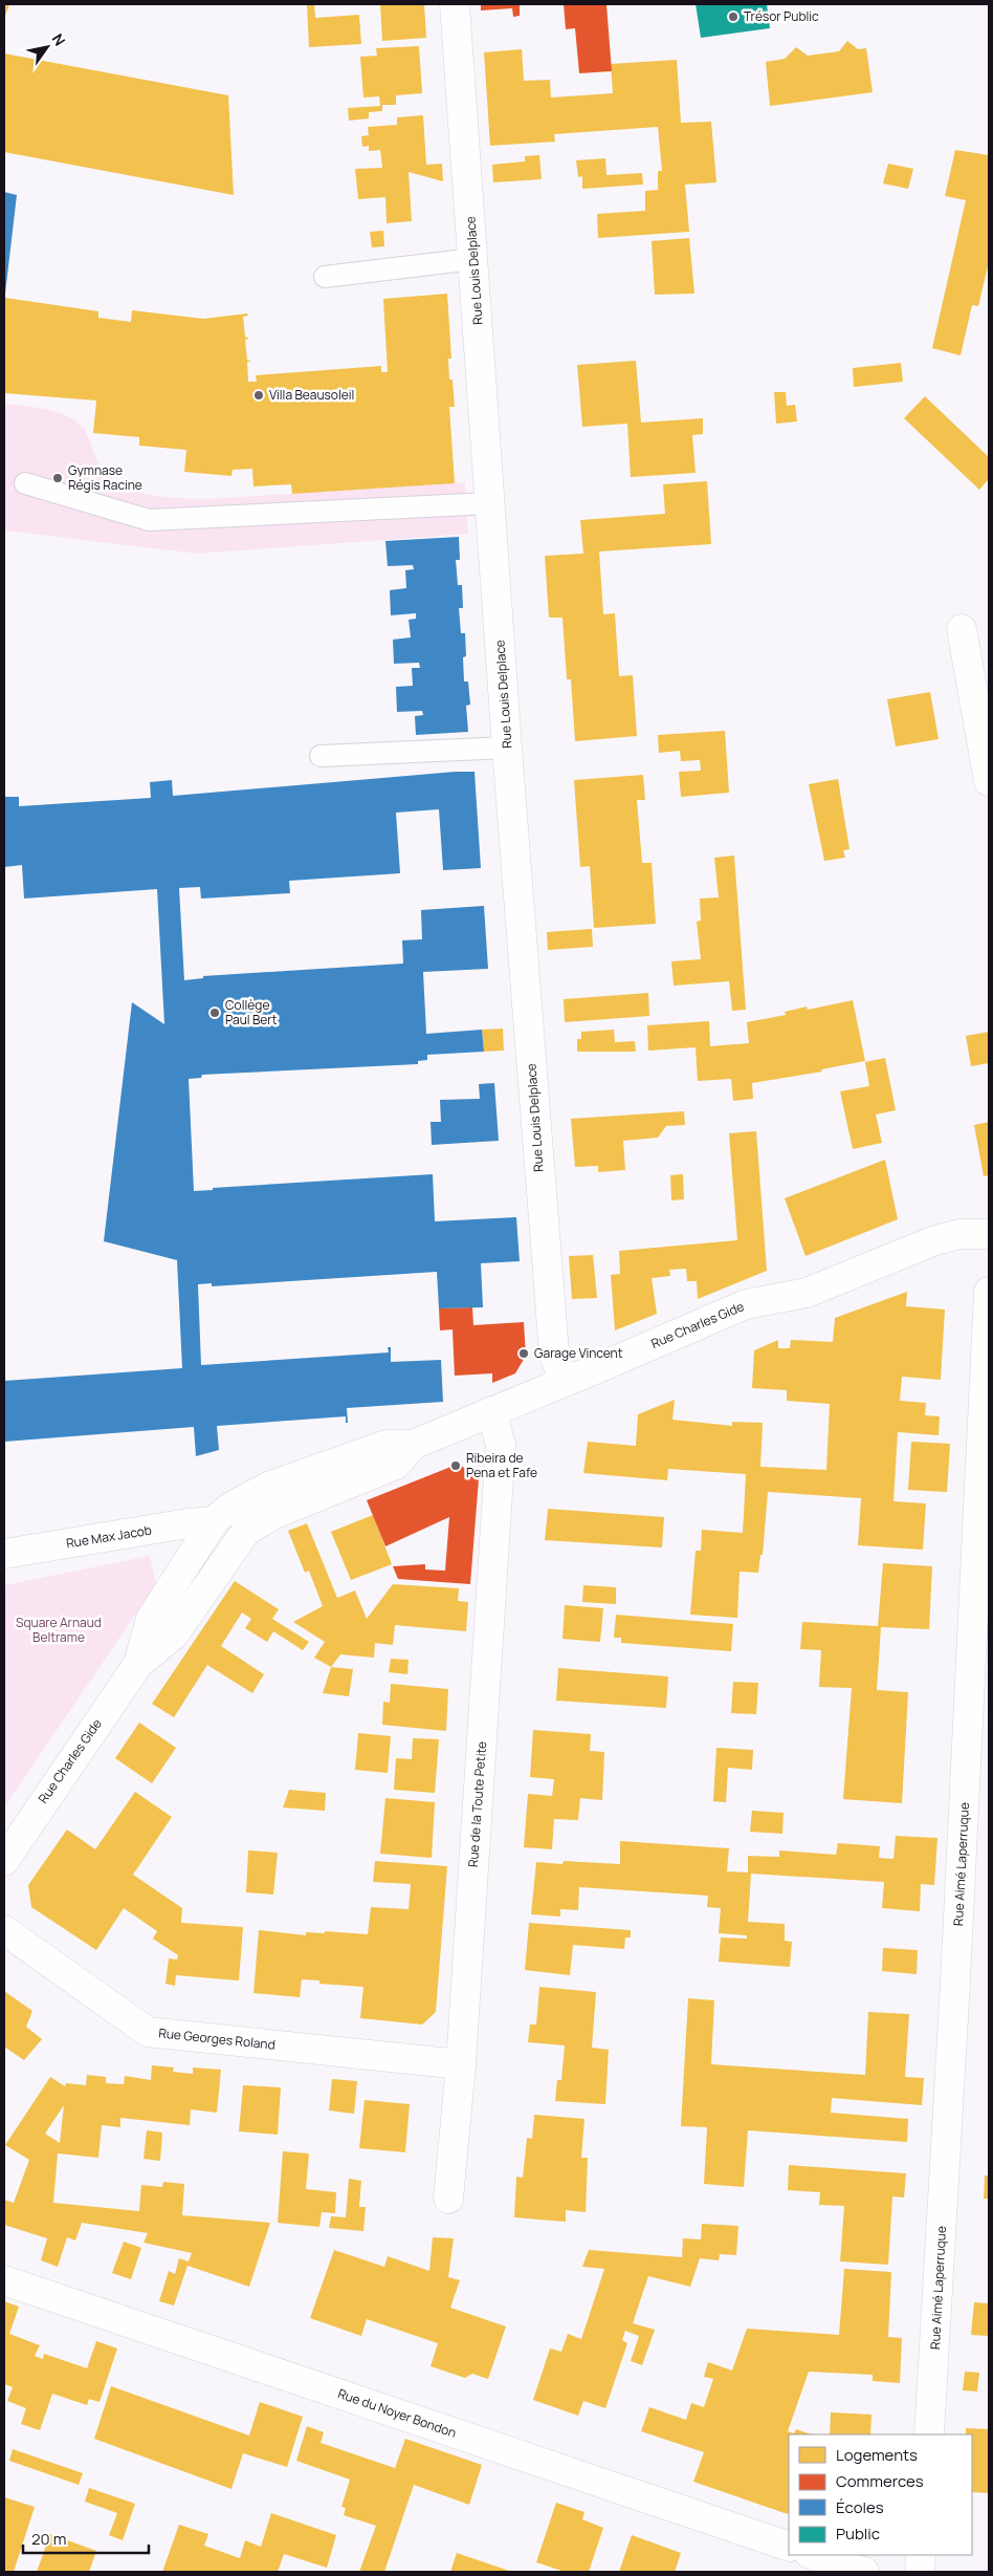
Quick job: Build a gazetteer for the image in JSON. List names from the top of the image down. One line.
{"streets":{"street":["Rue Louis Delplace","Rue Charles Gide","Rue Max Jacob","Rue de la Toute Petite","Rue Aimé Laperruque","Rue Georges Roland","Rue du Noyer Bondon"]},"crossings":[["Rue Louis Delplace","Rue Charles Gide"],["Rue Charles Gide","Rue Max Jacob"],["Rue Charles Gide","Rue de la Toute Petite"],["Rue de la Toute Petite","Rue Georges Roland"]],"parks":["Square Arnaud Beltrame"],"places":["Trésor Public","Villa Beausoleil","Gymnase Régis Racine","Collège Paul Bert","Garage Vincent","Ribeira de Pena et Fafe"],"legend":["Logements","Commerces","Écoles","Public"],"scale_bar":"20 m","north":"top right"}
